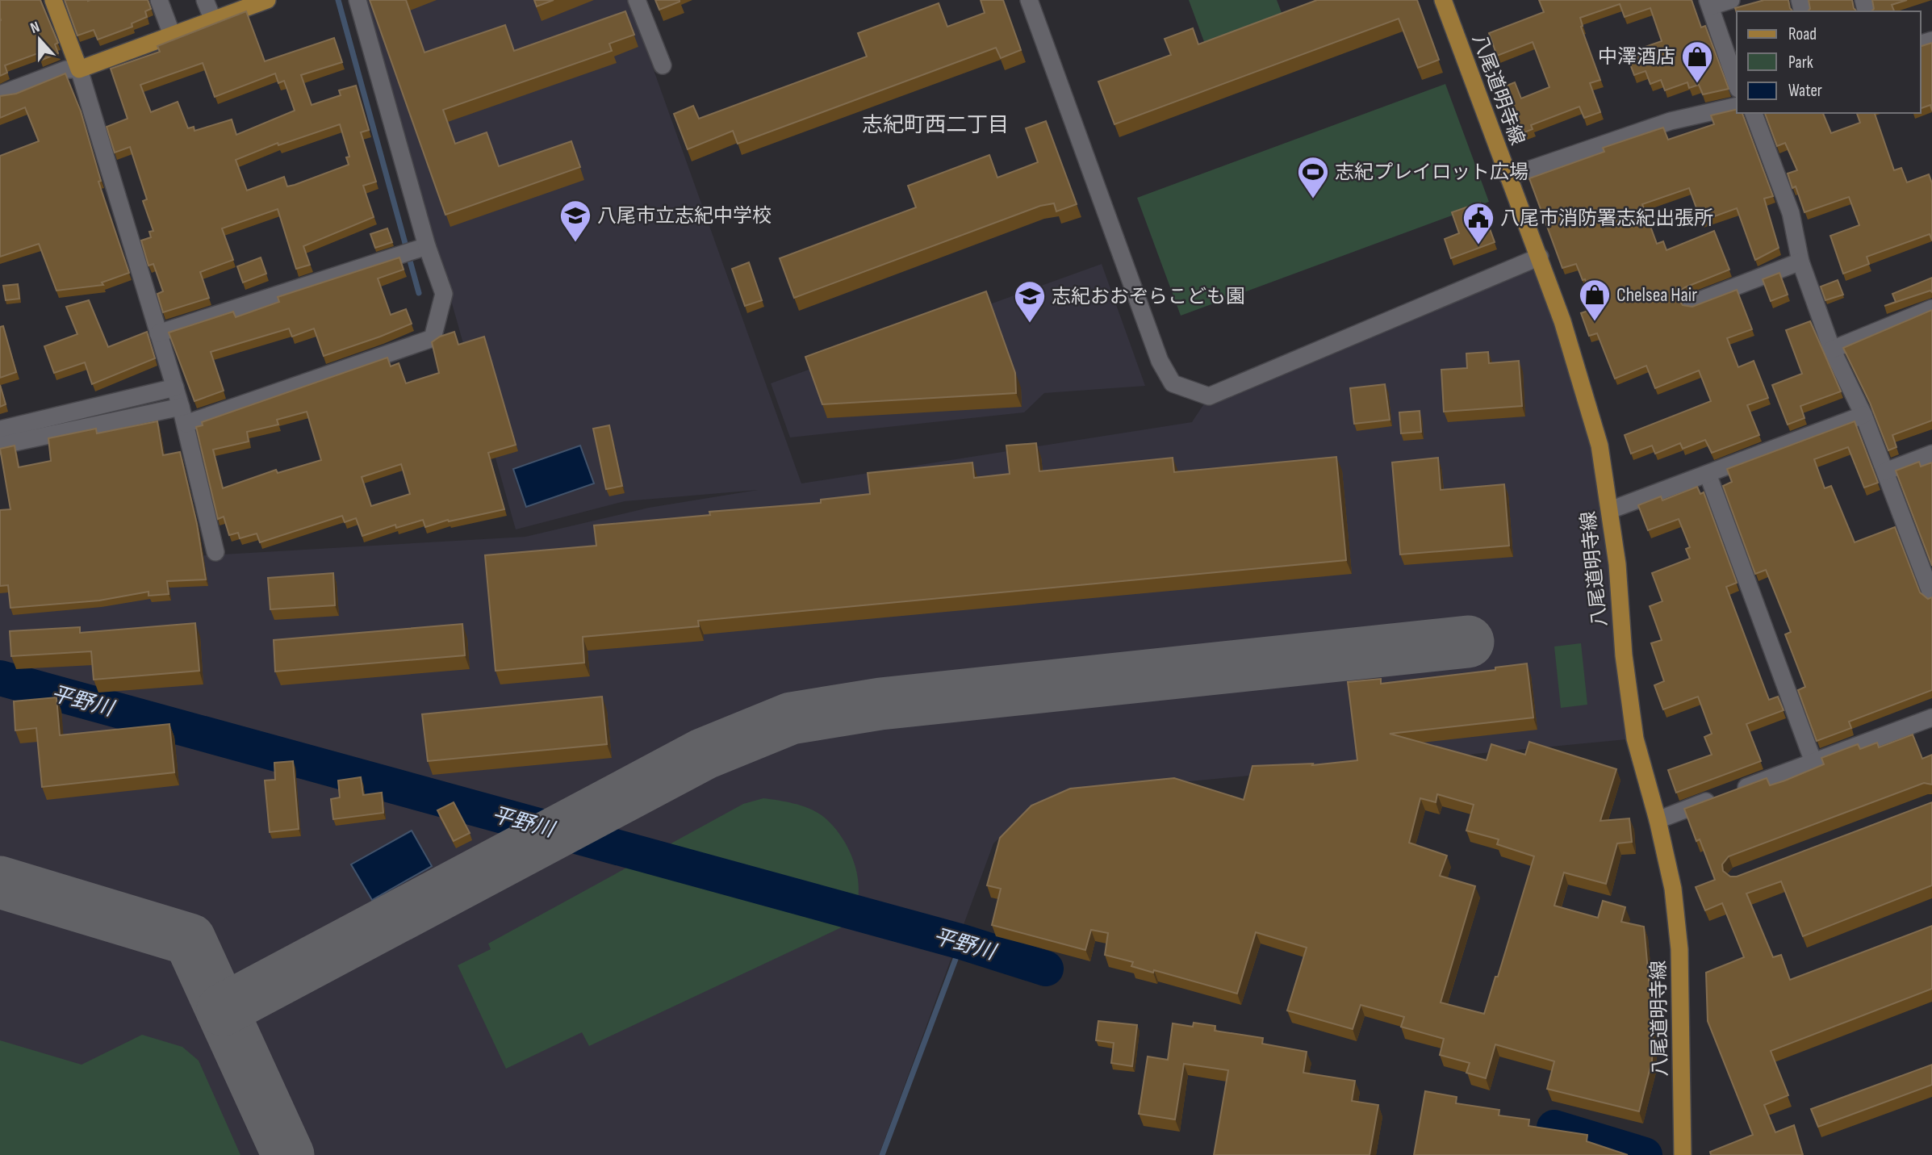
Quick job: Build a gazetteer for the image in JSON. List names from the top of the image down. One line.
{"streets":{"main road":["八尾道明寺線"]},"districts":["志紀町西二丁目"],"water":["平野川"],"places":{"shop":["中澤酒店","Chelsea Hair"],"sports":["志紀プレイロット広場"],"school or university":["八尾市立志紀中学校","志紀おおぞらこども園"],"public building":["八尾市消防署志紀出張所"]},"legend":["Road","Park","Water"],"north":"top"}
